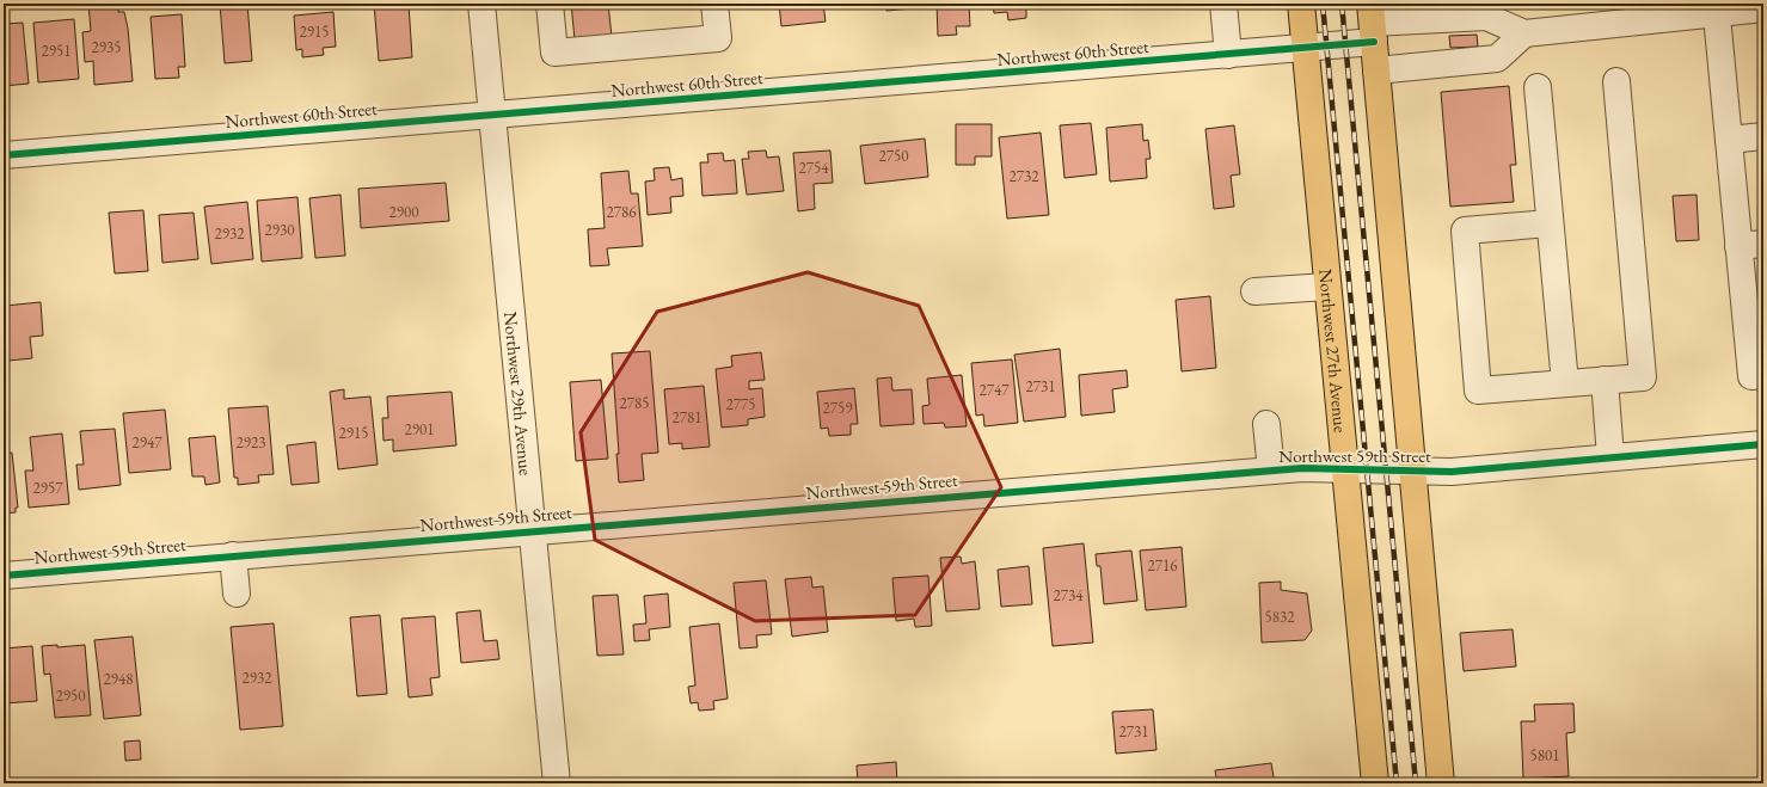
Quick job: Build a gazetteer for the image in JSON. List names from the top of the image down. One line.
{"streets":{"main road":["Northwest 27th Avenue"],"street":["Northwest 60th Street","Northwest 29th Avenue","Northwest 59th Street"]},"crossings":[["Northwest 60th Street","Northwest 27th Avenue"],["Northwest 60th Street","Northwest 29th Avenue"],["Northwest 27th Avenue","Northwest 59th Street"],["Northwest 29th Avenue","Northwest 59th Street"]],"house_numbers":["2915","2935","2951","2750","2754","2732","2900","2786","2930","2932","2731","2747","2785","2775","2759","2781","2901","2915","2947","2923","2957","2716","2734","5832","2932","2948","2950","2731","5801"]}
